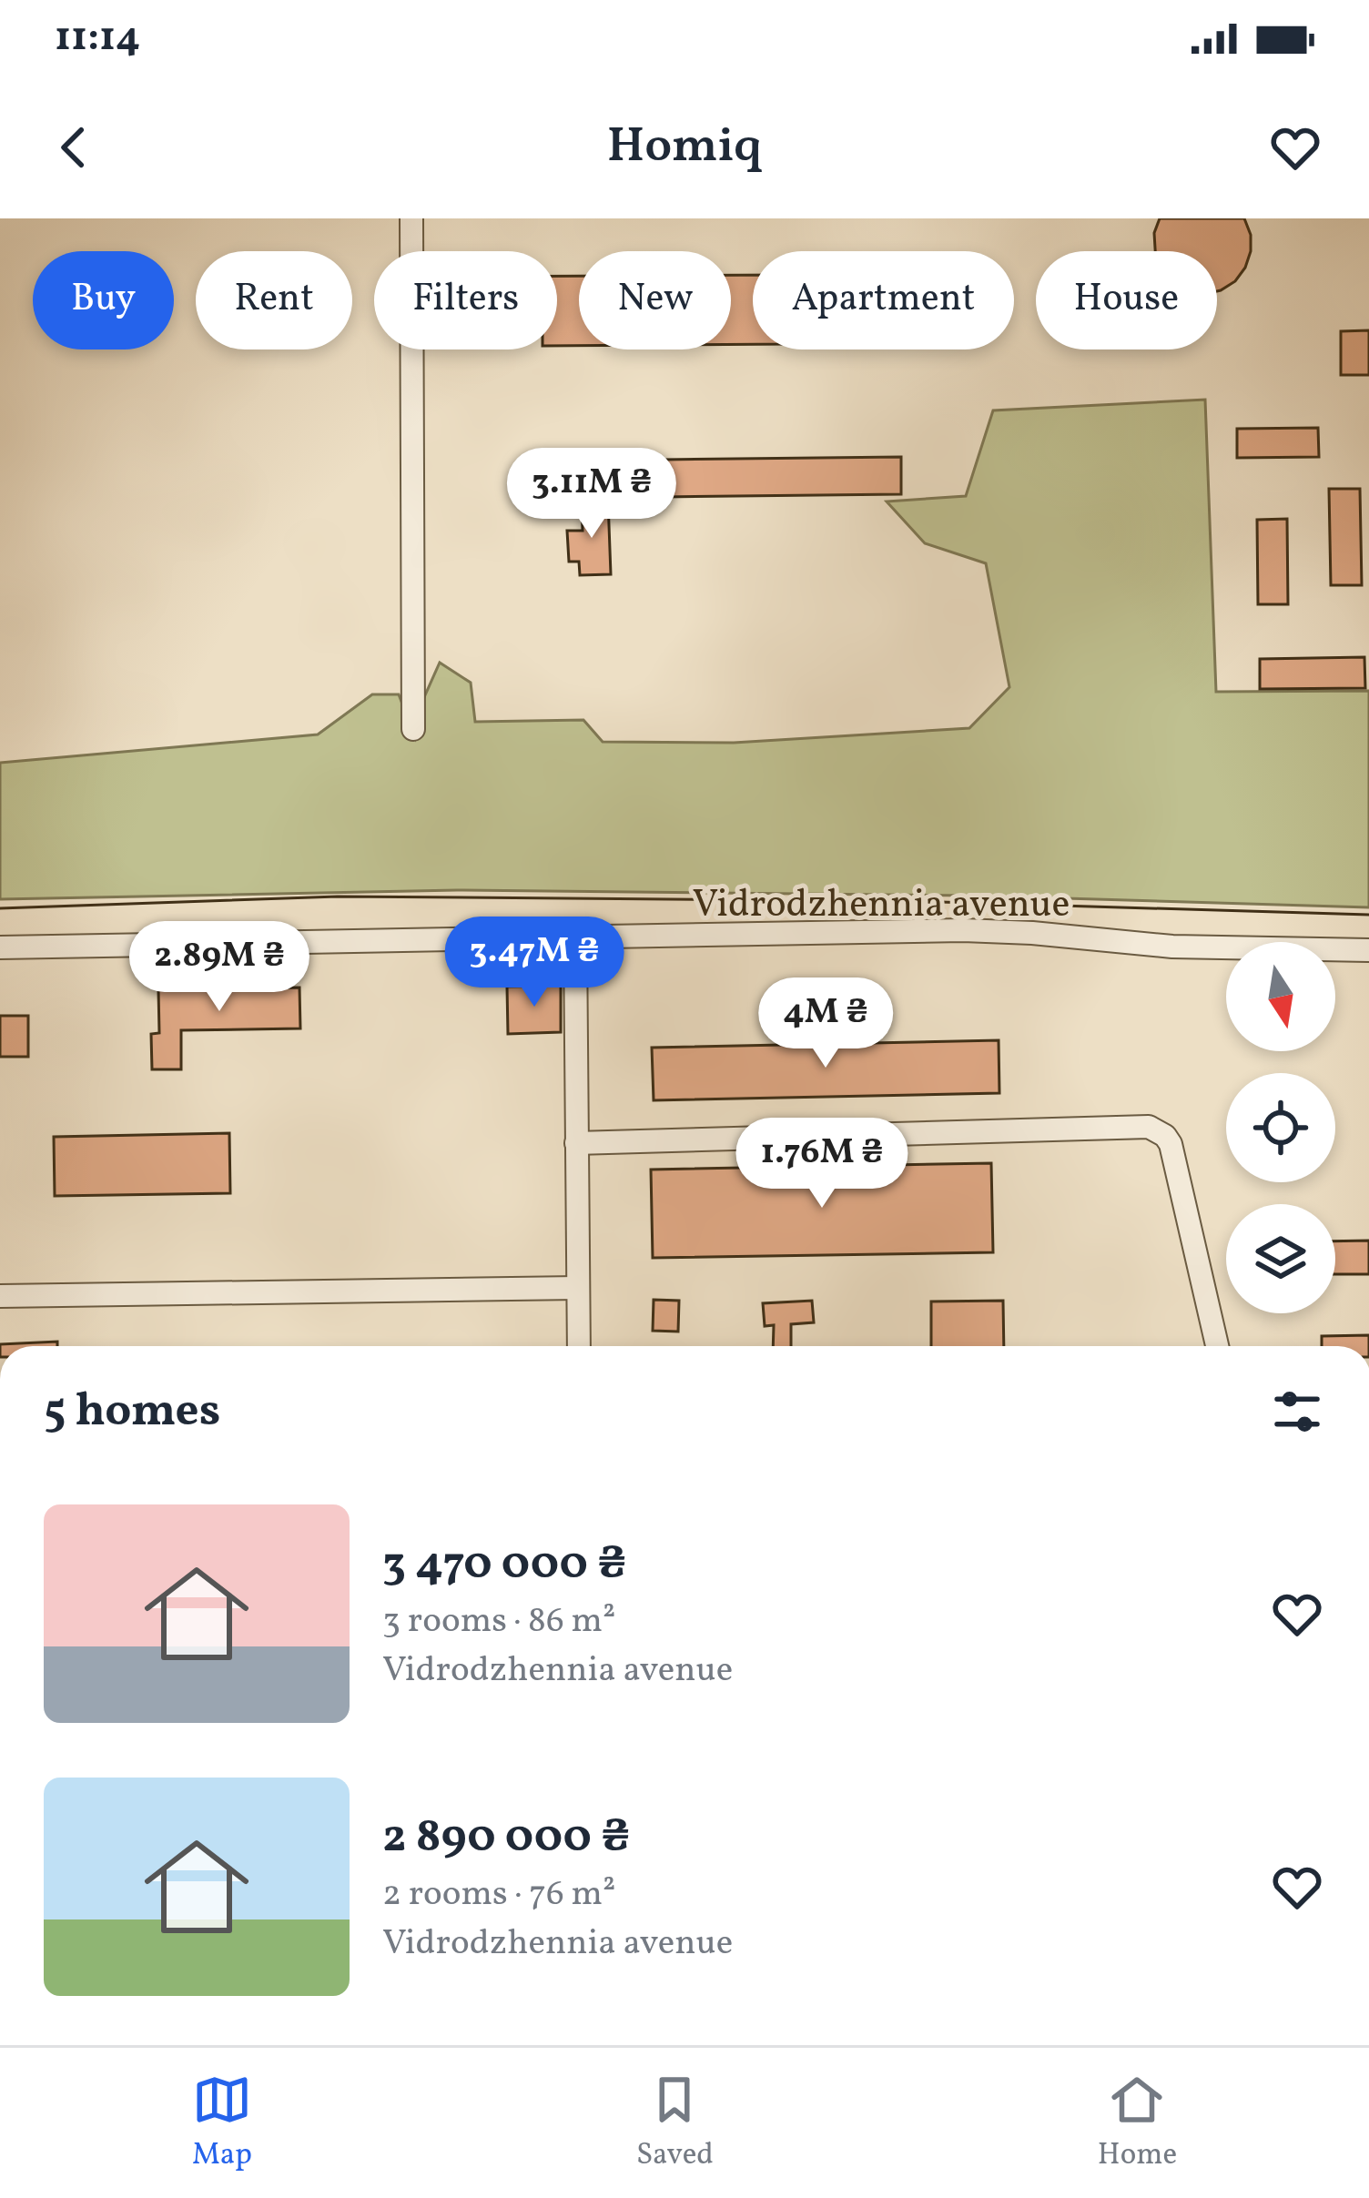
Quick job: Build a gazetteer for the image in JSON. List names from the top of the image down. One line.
{"streets":{"street":["Vidrodzhennia avenue"]},"north":"bottom","page":{"status":"11:14","header":"Homiq","chip":["Buy","Rent","Filters","New","Apartment","House"],"price":["3.11M ₴","3.47M ₴","2.89M ₴","4M ₴","1.76M ₴"],"heading":"5 homes","list":[{"name":"3 470 000 ₴","note":"3 rooms · 86 m² · Vidrodzhennia avenue"},{"name":"2 890 000 ₴","note":"2 rooms · 76 m² · Vidrodzhennia avenue"}],"tabs":["Map","Saved","Home"]}}
